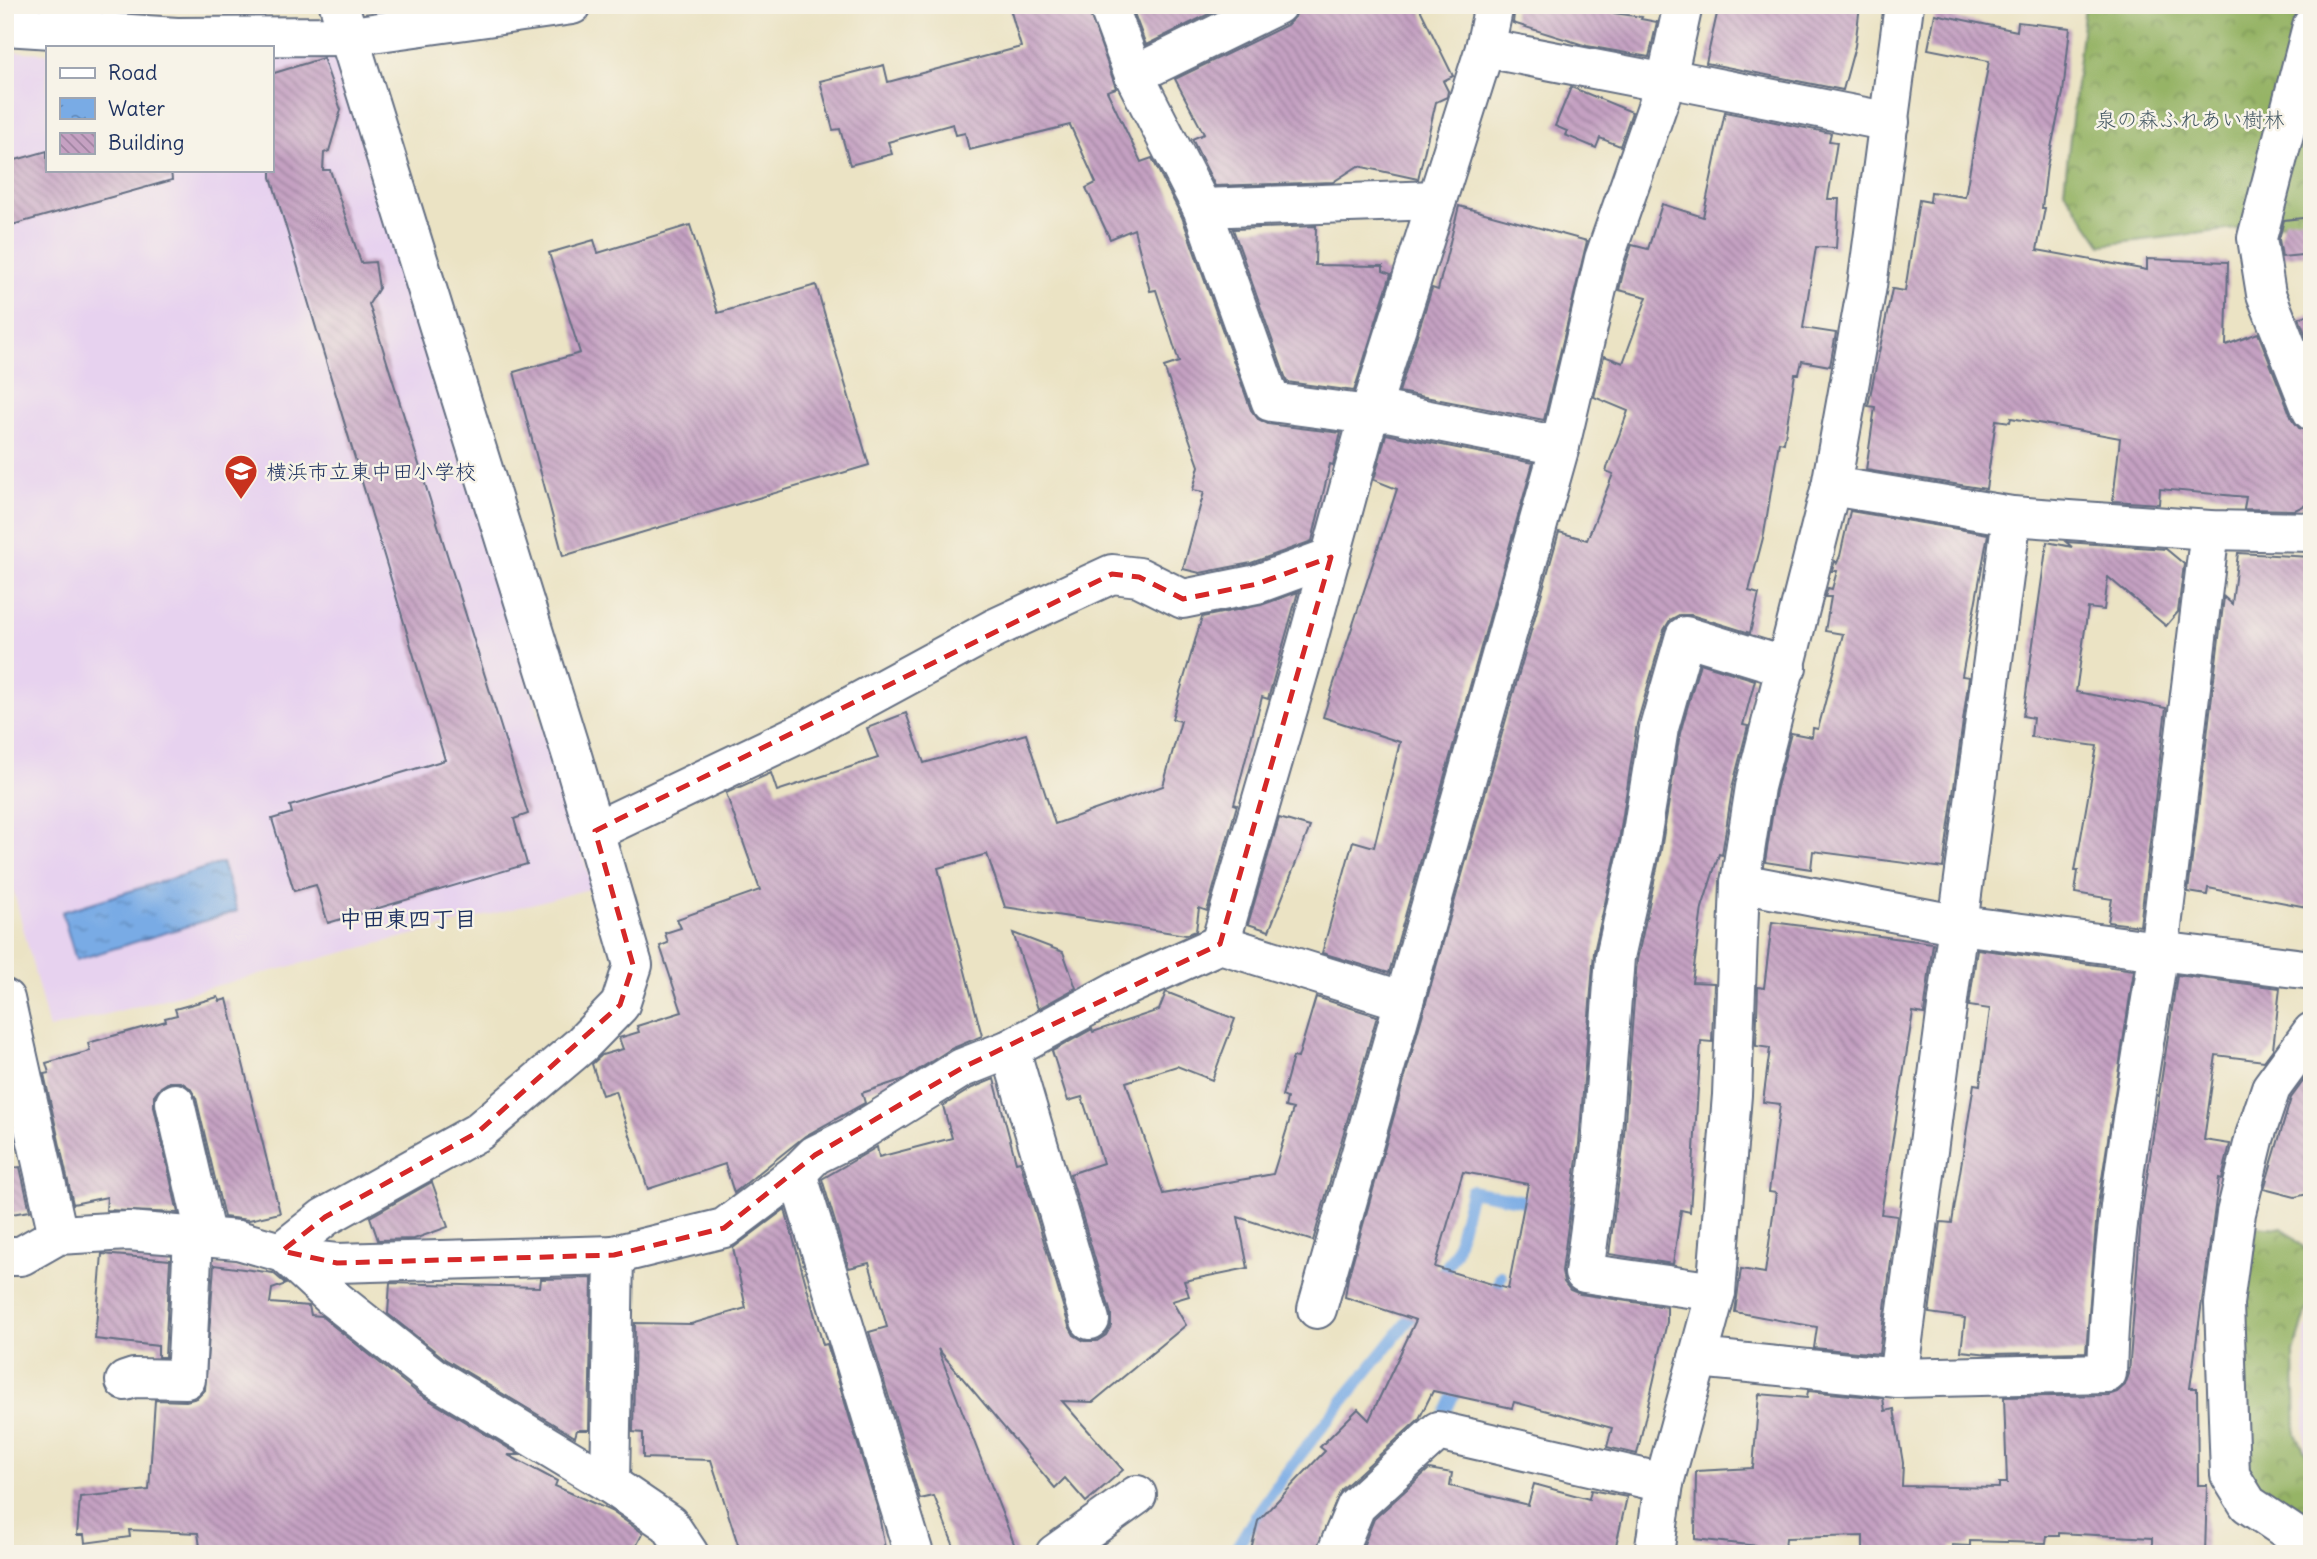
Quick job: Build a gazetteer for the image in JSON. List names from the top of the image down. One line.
{"districts":["中田東四丁目"],"parks":["泉の森ふれあい樹林"],"places":{"school or university":["横浜市立東中田小学校"]},"legend":["Road","Water","Building"]}
